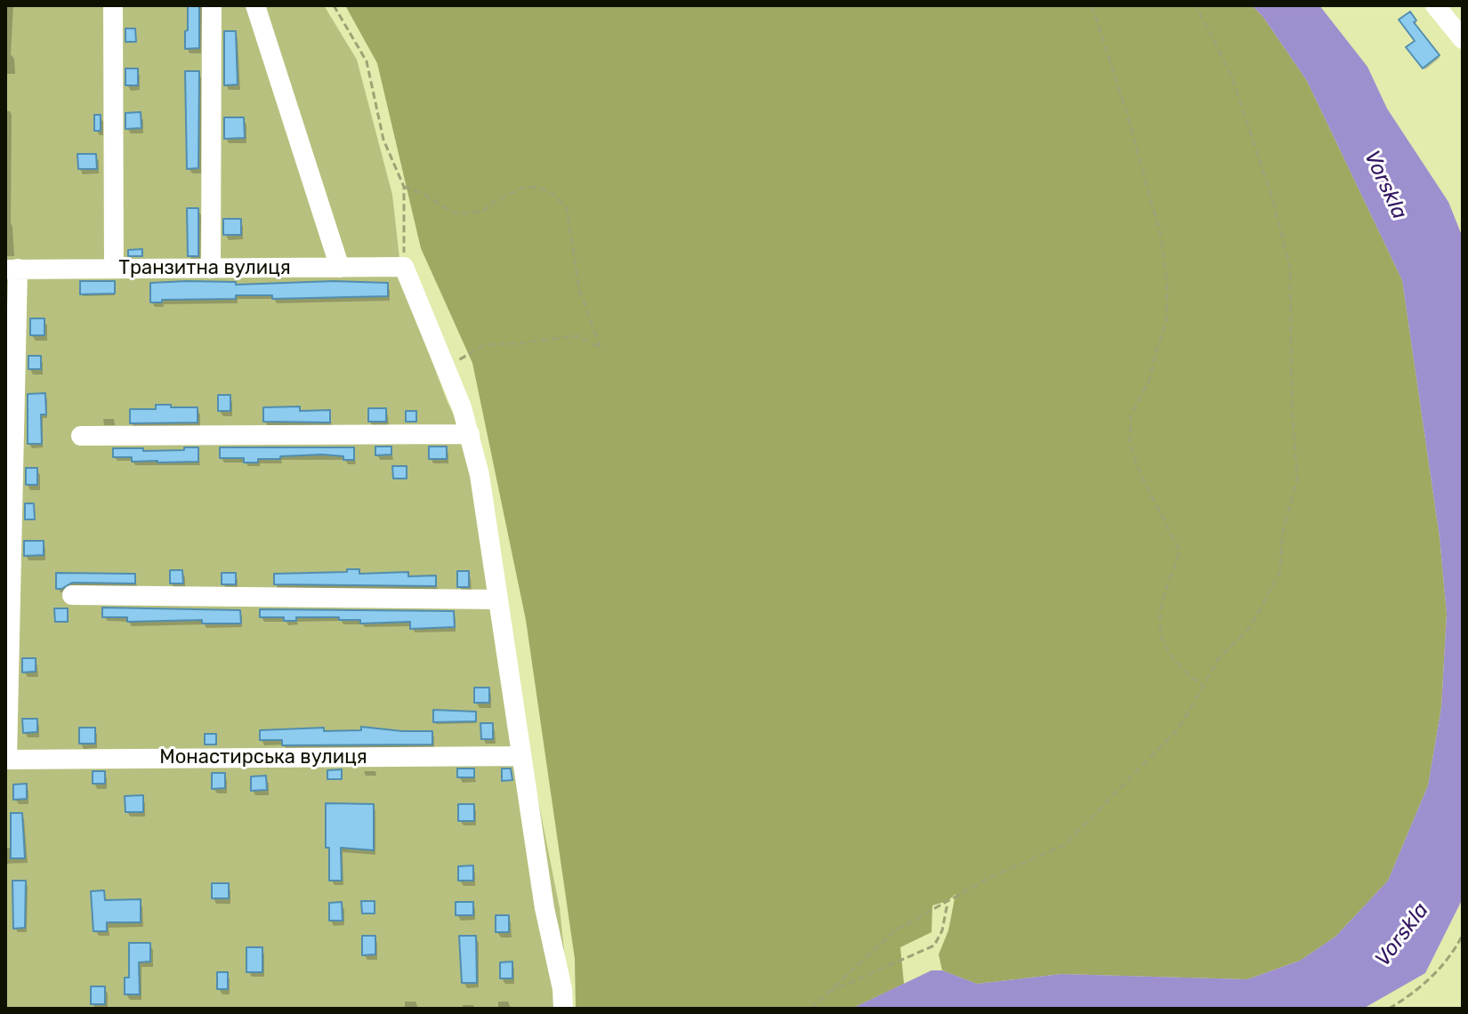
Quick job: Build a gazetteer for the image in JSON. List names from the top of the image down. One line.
{"streets":{"street":["Транзитна вулиця","Монастирська вулиця"]},"water":["Vorskla"]}
